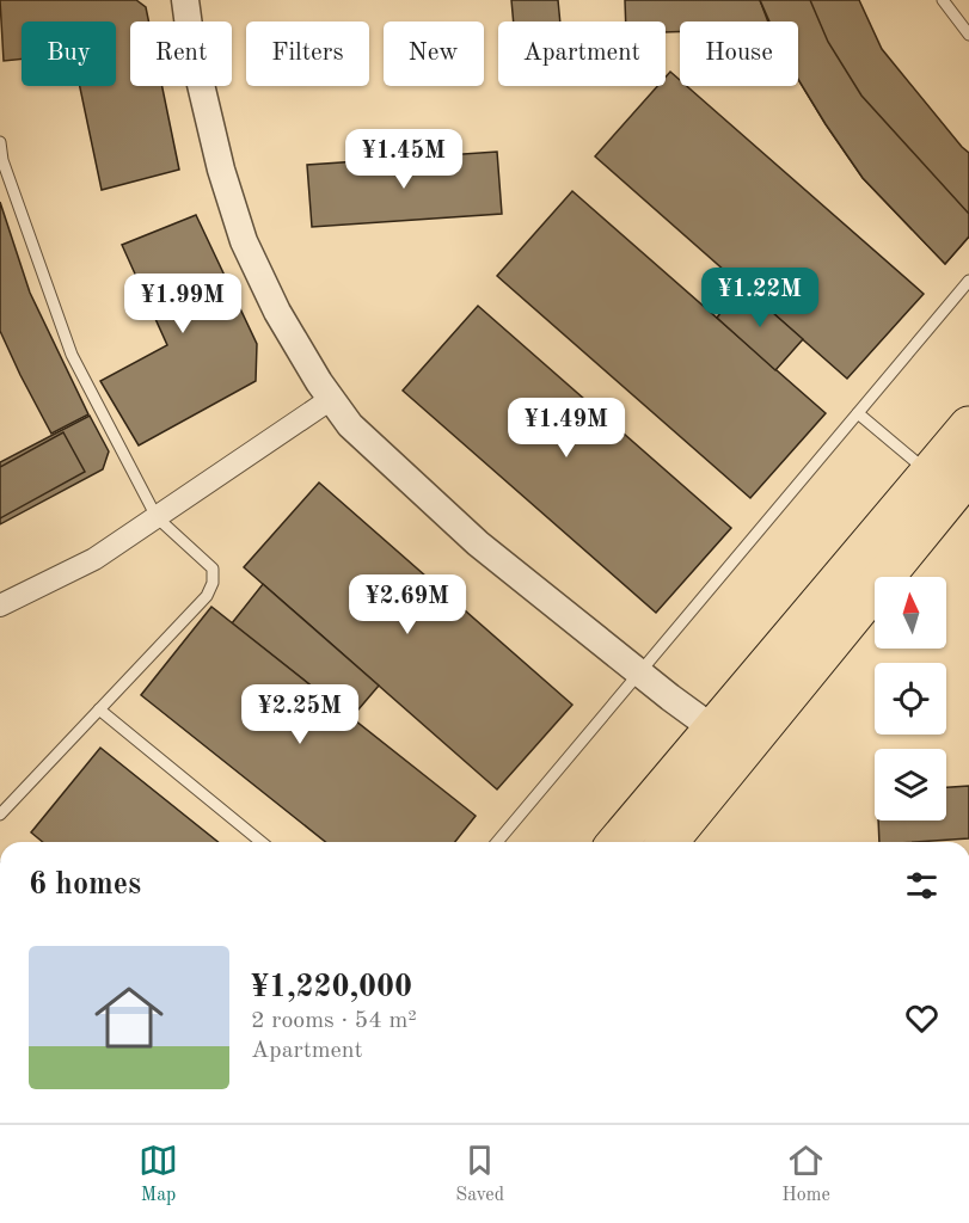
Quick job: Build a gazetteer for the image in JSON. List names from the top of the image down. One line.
{"north":"top","page":{"chip":["Buy","Rent","Filters","New","Apartment","House"],"price":["¥1.45M","¥1.22M","¥1.99M","¥1.49M","¥2.69M","¥2.25M"],"heading":"6 homes","list":[{"name":"¥1,220,000","note":"2 rooms · 54 m² · Apartment"}],"tabs":["Map","Saved","Home"]}}
